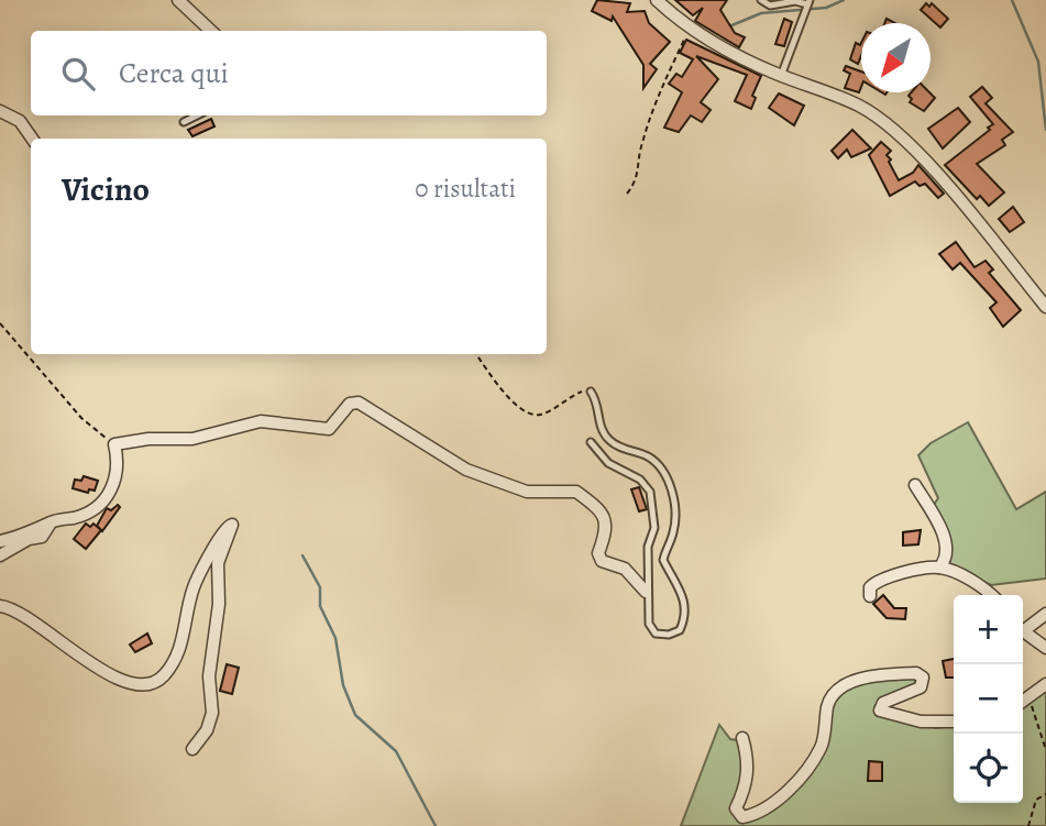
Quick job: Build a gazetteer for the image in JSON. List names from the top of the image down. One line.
{"north":"bottom left","page":{"search":"Cerca qui","heading":["Vicino","0 risultati"],"map_buttons":["+","−"]}}
